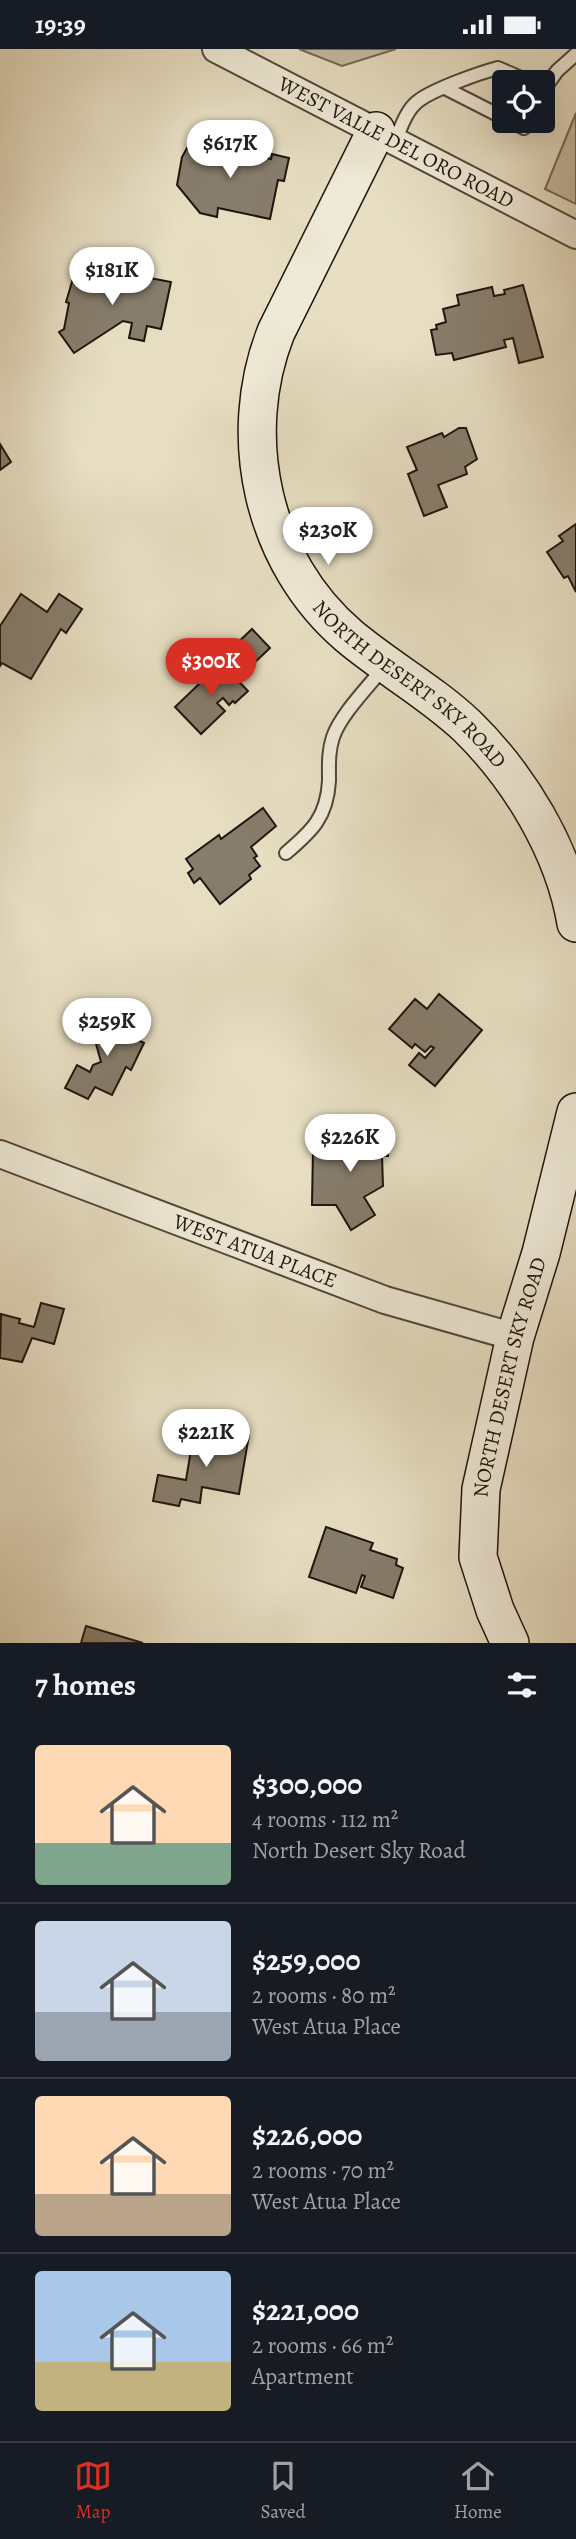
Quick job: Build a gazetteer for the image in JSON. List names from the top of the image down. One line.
{"streets":{"street":["WEST VALLE DEL ORO ROAD","NORTH DESERT SKY ROAD","WEST ATUA PLACE"]},"crossings":[["WEST VALLE DEL ORO ROAD","NORTH DESERT SKY ROAD"],["NORTH DESERT SKY ROAD","WEST ATUA PLACE"]],"page":{"status":"19:39","price":["$617K","$181K","$230K","$300K","$259K","$226K","$221K"],"heading":"7 homes","list":[{"name":"$300,000","note":"4 rooms · 112 m² · North Desert Sky Road"},{"name":"$259,000","note":"2 rooms · 80 m² · West Atua Place"},{"name":"$226,000","note":"2 rooms · 70 m² · West Atua Place"},{"name":"$221,000","note":"2 rooms · 66 m² · Apartment"}],"tabs":["Map","Saved","Home"]}}
